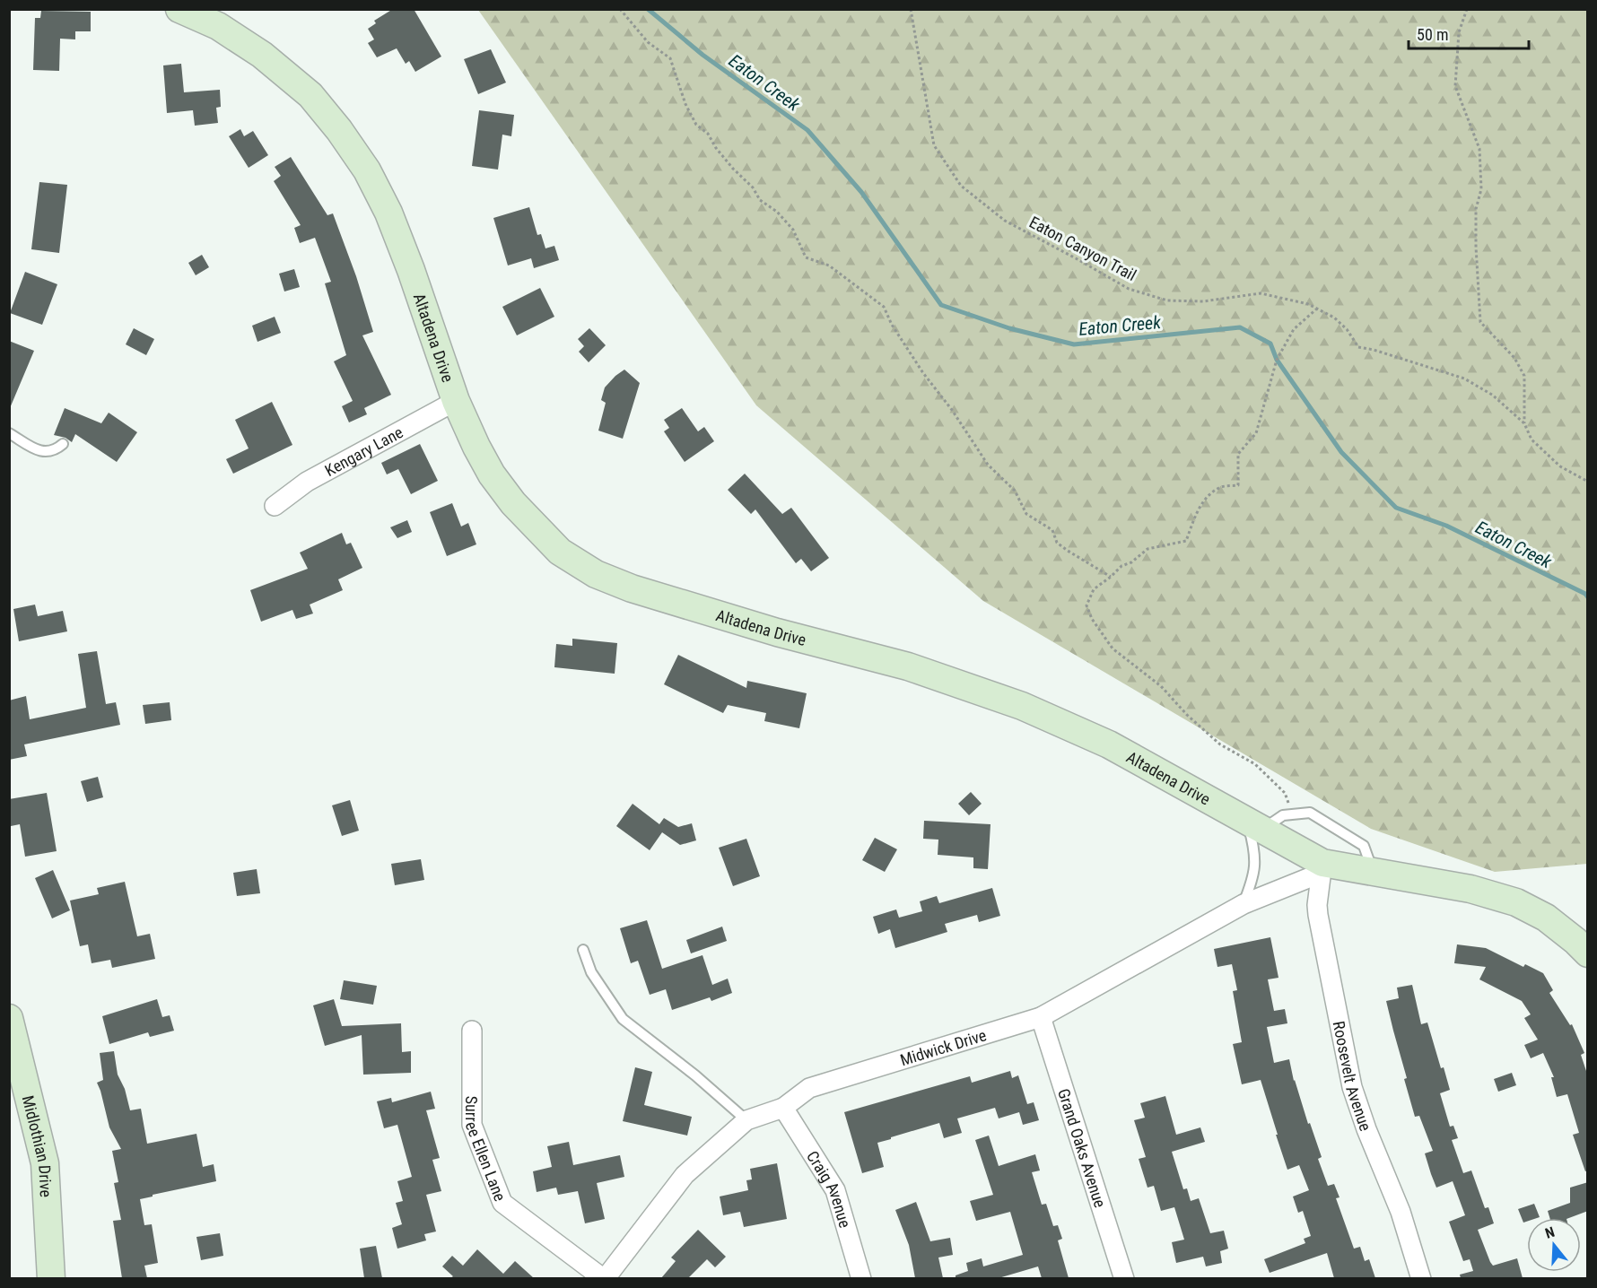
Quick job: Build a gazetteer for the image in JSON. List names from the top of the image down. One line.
{"streets":{"main road":["Altadena Drive","Midlothian Drive"],"street":["Kengary Lane","Midwick Drive","Roosevelt Avenue","Surree Ellen Lane","Grand Oaks Avenue","Craig Avenue"],"path":["Eaton Canyon Trail"]},"crossings":[["Altadena Drive","Kengary Lane"],["Altadena Drive","Midwick Drive"],["Altadena Drive","Roosevelt Avenue"],["Midwick Drive","Roosevelt Avenue"],["Midwick Drive","Surree Ellen Lane"],["Midwick Drive","Grand Oaks Avenue"],["Midwick Drive","Craig Avenue"]],"water":["Eaton Creek"],"scale_bar":"50 m","north":"top"}
